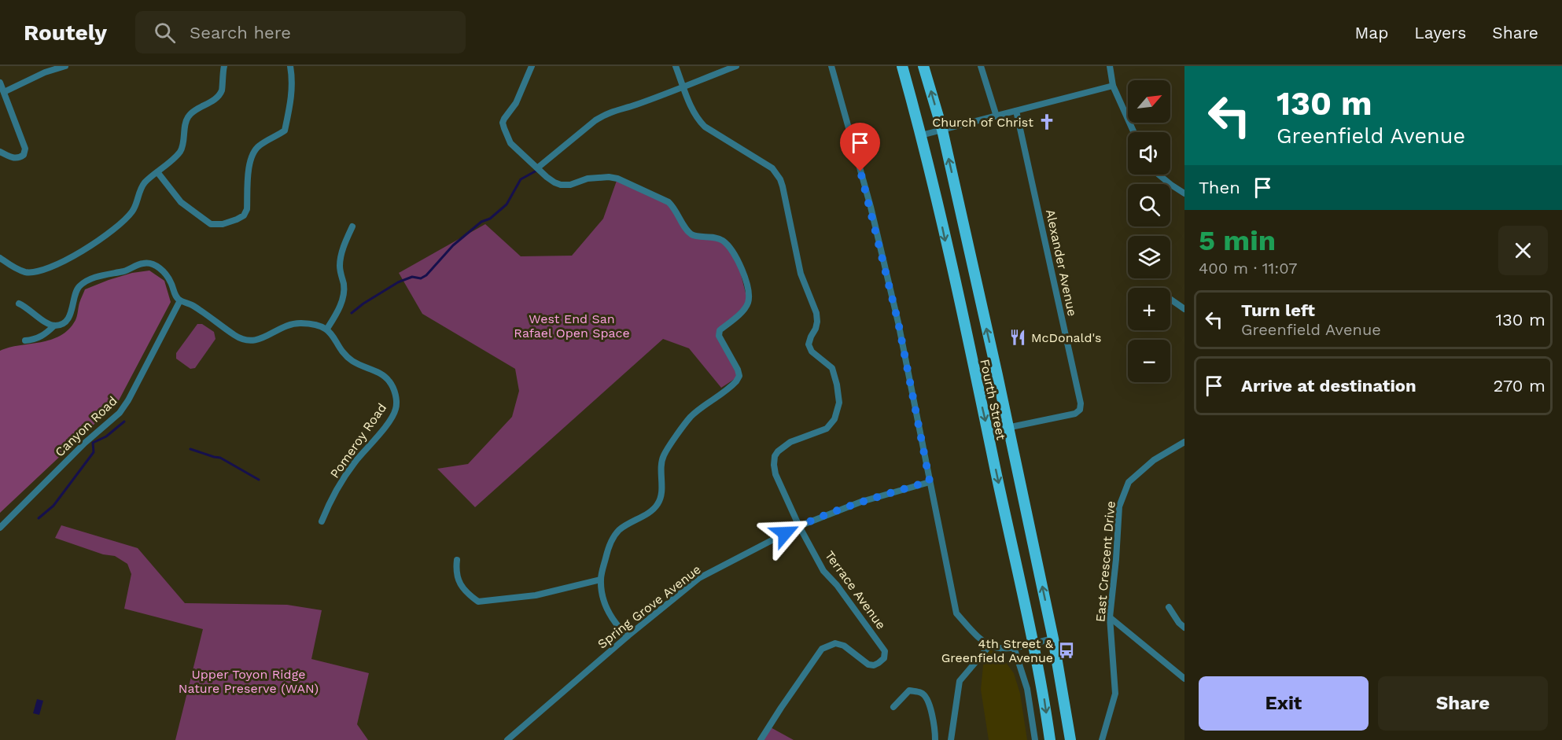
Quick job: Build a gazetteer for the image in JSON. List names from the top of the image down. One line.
{"streets":{"main road":["Fourth Street"],"street":["Alexander Avenue","Canyon Road","Pomeroy Road","East Crescent Drive","Terrace Avenue","Spring Grove Avenue"]},"crossings":[["Alexander Avenue","Fourth Street"],["Terrace Avenue","Spring Grove Avenue"]],"parks":["West End San Rafael Open Space","Upper Toyon Ridge Nature Preserve (WAN)"],"places":{"church":["Church of Christ"],"restaurant":["McDonald's"],"bus stop":["4th Street & Greenfield Avenue"]},"north":"top right","page":{"header":"Routely","search":"Search here","nav":["Map","Layers","Share"],"turn":["130 m","Greenfield Avenue"],"map_buttons":["+","−"],"then":"Then","heading":["5 min","400 m · 11:07"],"list":[{"name":"Turn left","note":"Greenfield Avenue","value":"130 m"},{"name":"Arrive at destination","value":"270 m"}],"buttons":["Exit","Share"]}}
